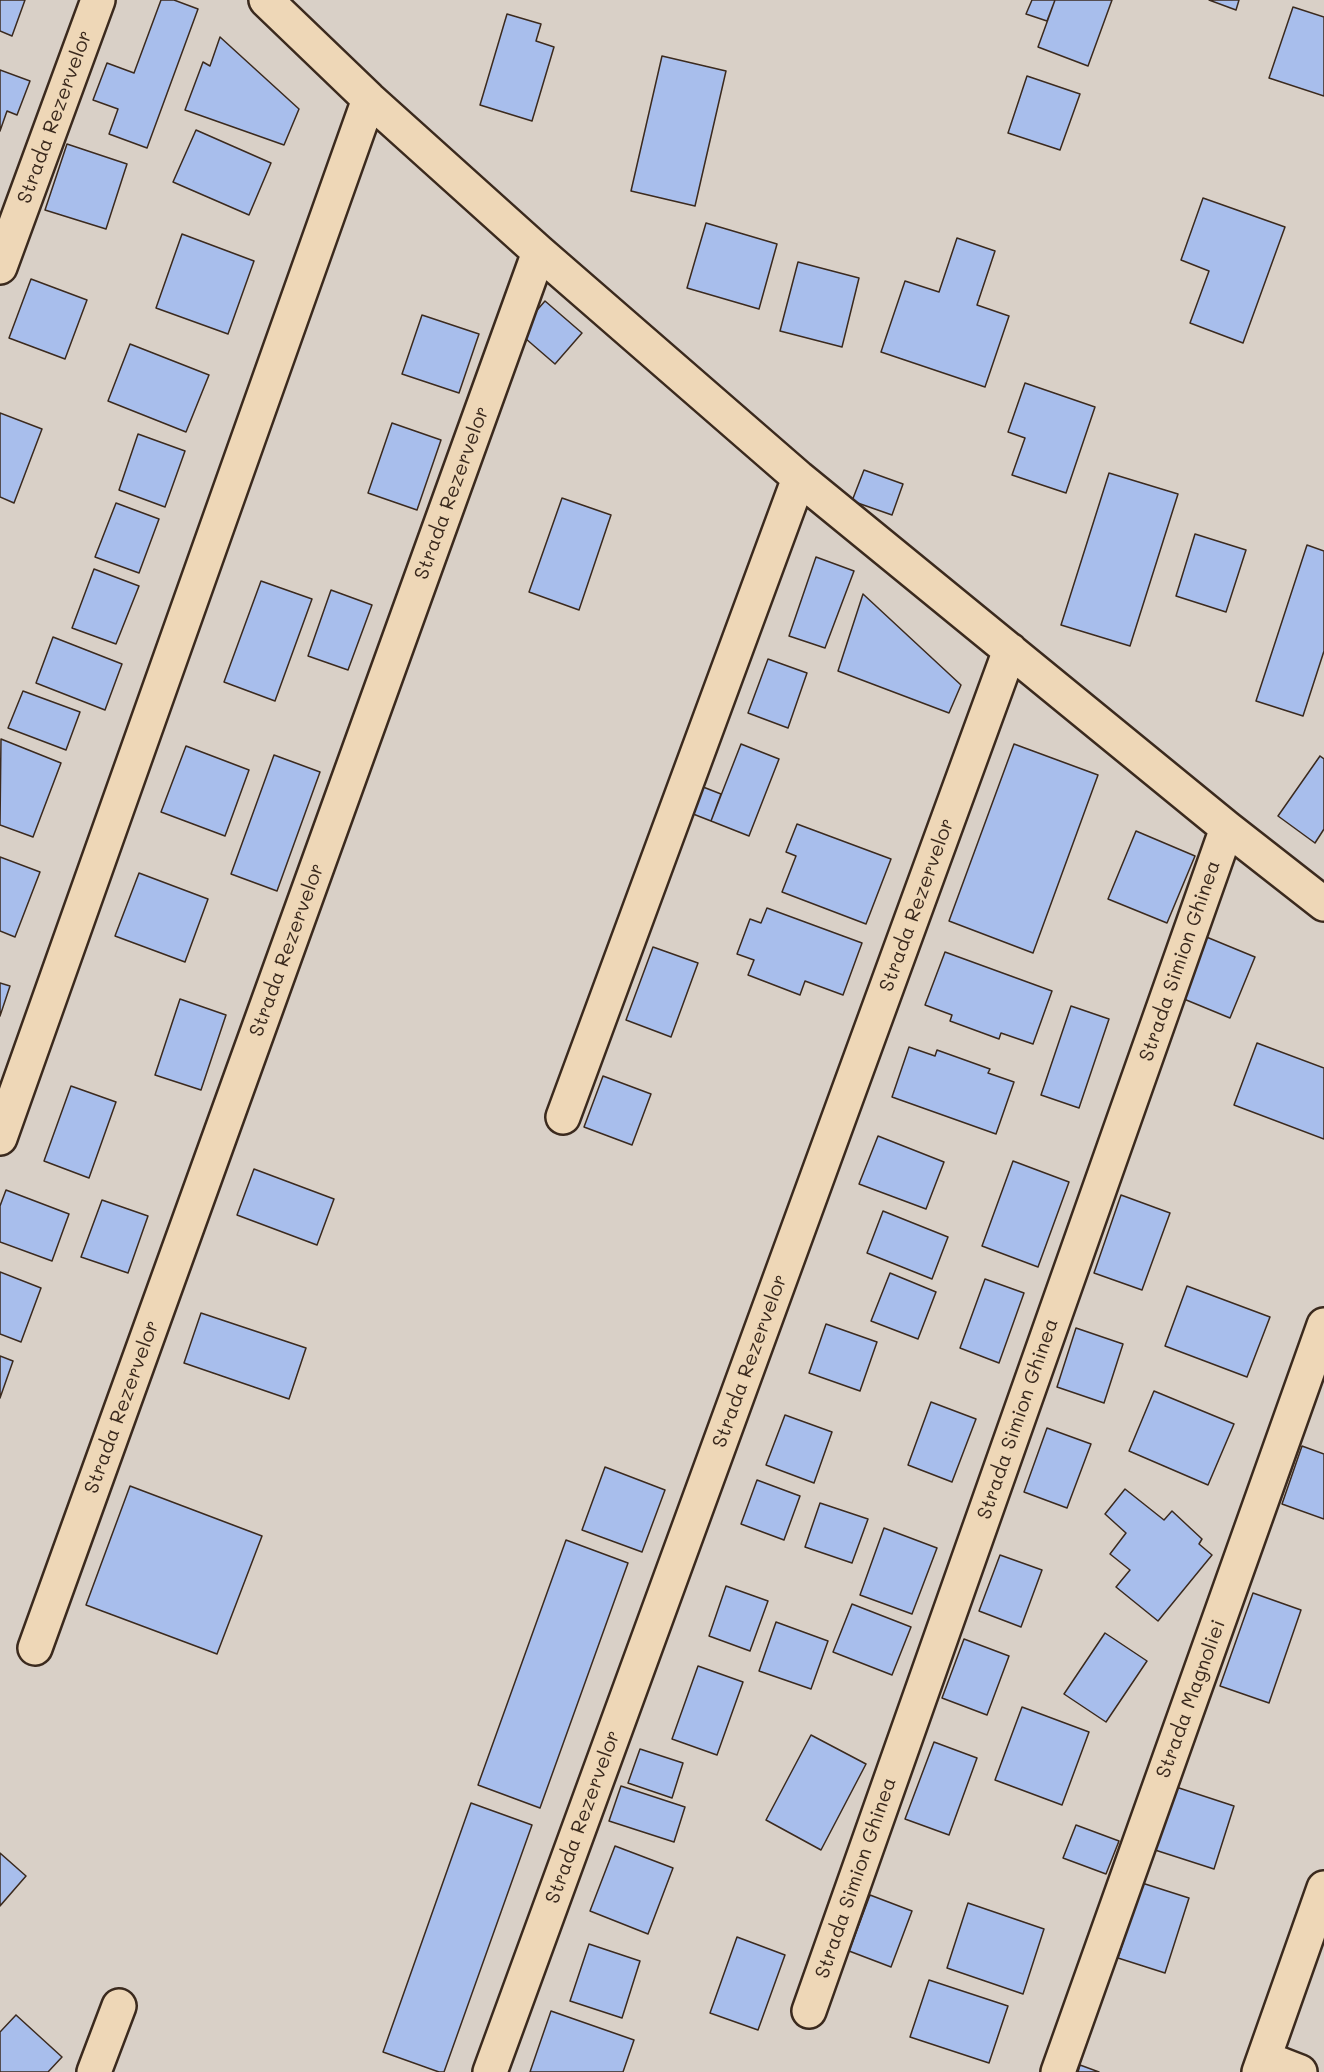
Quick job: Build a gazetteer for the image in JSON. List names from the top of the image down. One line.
{"streets":{"street":["Strada Rezervelor","Strada Simion Ghinea","Strada Magnoliei"]}}
